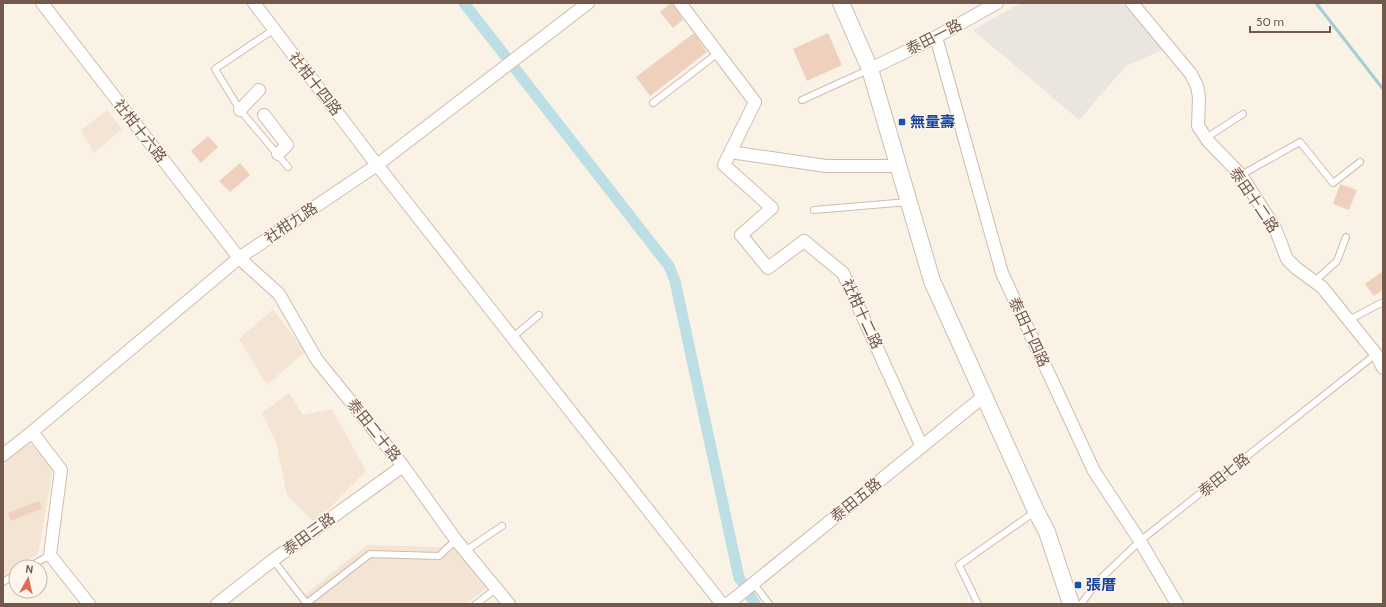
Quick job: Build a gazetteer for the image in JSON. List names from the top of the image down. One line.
{"streets":{"street":["泰田一路","社柑十四路","社柑十六路","泰田十二路","社柑九路","社柑十二路","泰田十四路","泰田二十路","泰田五路","泰田三路"],"lane":["泰田七路"]},"crossings":[["泰田一路","泰田十四路"],["社柑十四路","社柑九路"],["社柑十六路","社柑九路"],["社柑十六路","泰田二十路"],["泰田十二路","泰田七路"],["社柑九路","泰田二十路"],["社柑十二路","泰田五路"],["泰田十四路","泰田七路"],["泰田二十路","泰田三路"]],"places":{"transit":["無量壽","張厝"]},"scale_bar":"50 m","north":"top"}
